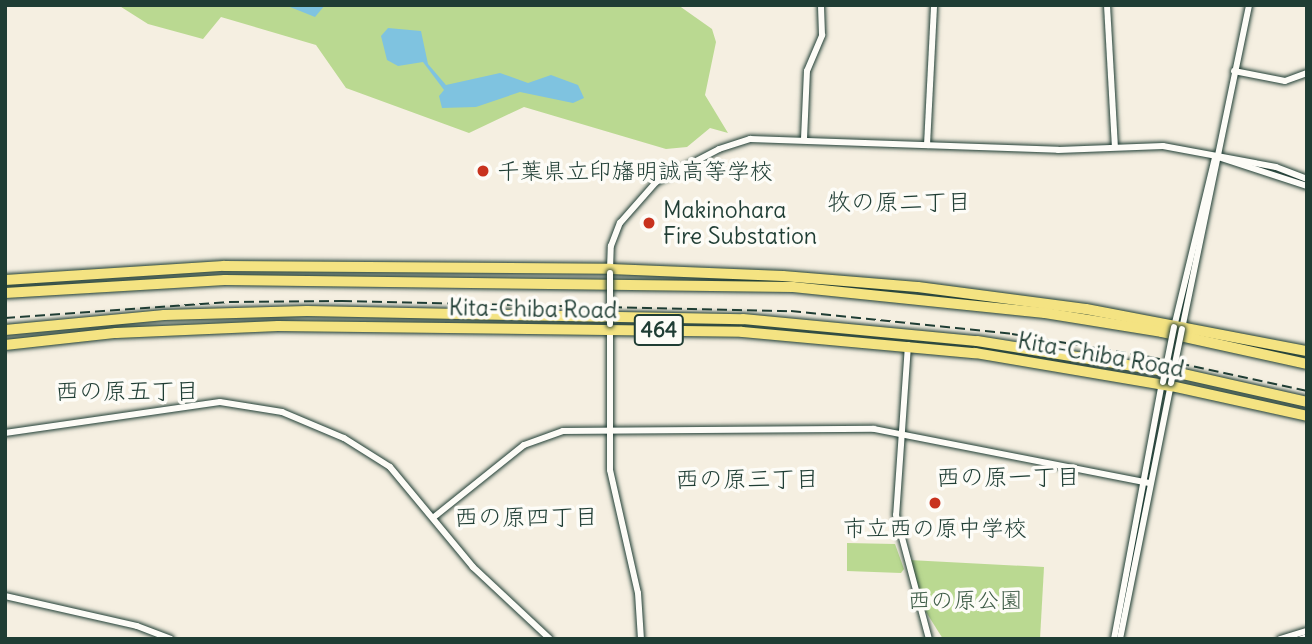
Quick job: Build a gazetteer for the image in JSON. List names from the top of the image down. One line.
{"streets":{"highway":["Kita-Chiba Road","464"]},"districts":["牧の原二丁目","西の原五丁目","西の原一丁目","西の原三丁目","西の原四丁目"],"parks":["西の原公園"],"places":["千葉県立印旛明誠高等学校","Makinohara Fire Substation","市立西の原中学校"]}
